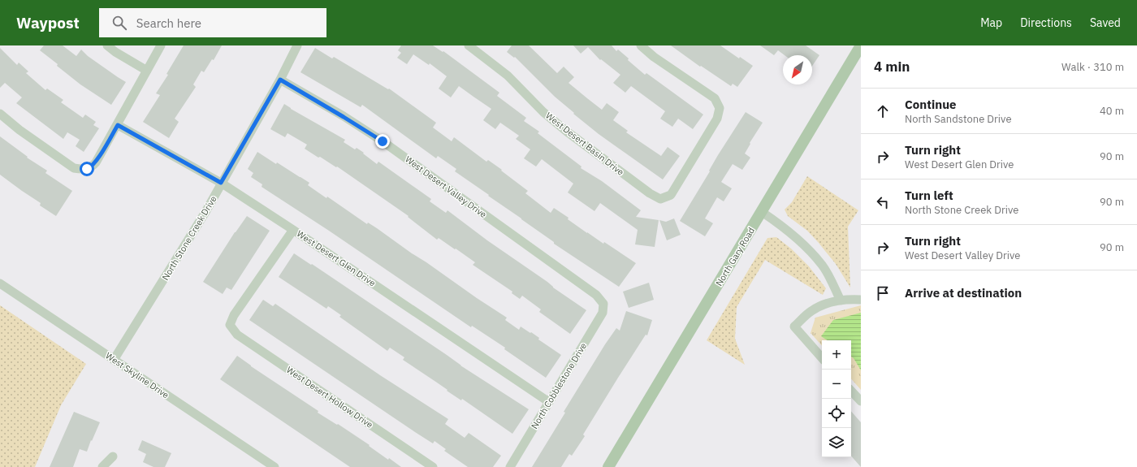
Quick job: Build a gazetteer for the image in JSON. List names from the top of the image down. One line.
{"streets":{"main road":["North Gary Road"],"street":["West Desert Basin Drive","West Desert Valley Drive","North Stone Creek Drive","West Desert Glen Drive","West Skyline Drive","North Cobblestone Drive","West Desert Hollow Drive"]},"crossings":[["West Desert Valley Drive","North Stone Creek Drive"],["West Desert Valley Drive","North Cobblestone Drive"],["North Stone Creek Drive","West Desert Glen Drive"],["North Stone Creek Drive","West Skyline Drive"],["West Desert Glen Drive","North Cobblestone Drive"],["West Desert Glen Drive","West Desert Hollow Drive"]],"north":"bottom left","page":{"header":"Waypost","search":"Search here","nav":["Map","Directions","Saved"],"heading":["4 min","Walk · 310 m"],"list":[["Continue","North Sandstone Drive","40 m"],["Turn right","West Desert Glen Drive","90 m"],["Turn left","North Stone Creek Drive","90 m"],["Turn right","West Desert Valley Drive","90 m"],"Arrive at destination"],"map_buttons":["+","−"]}}
